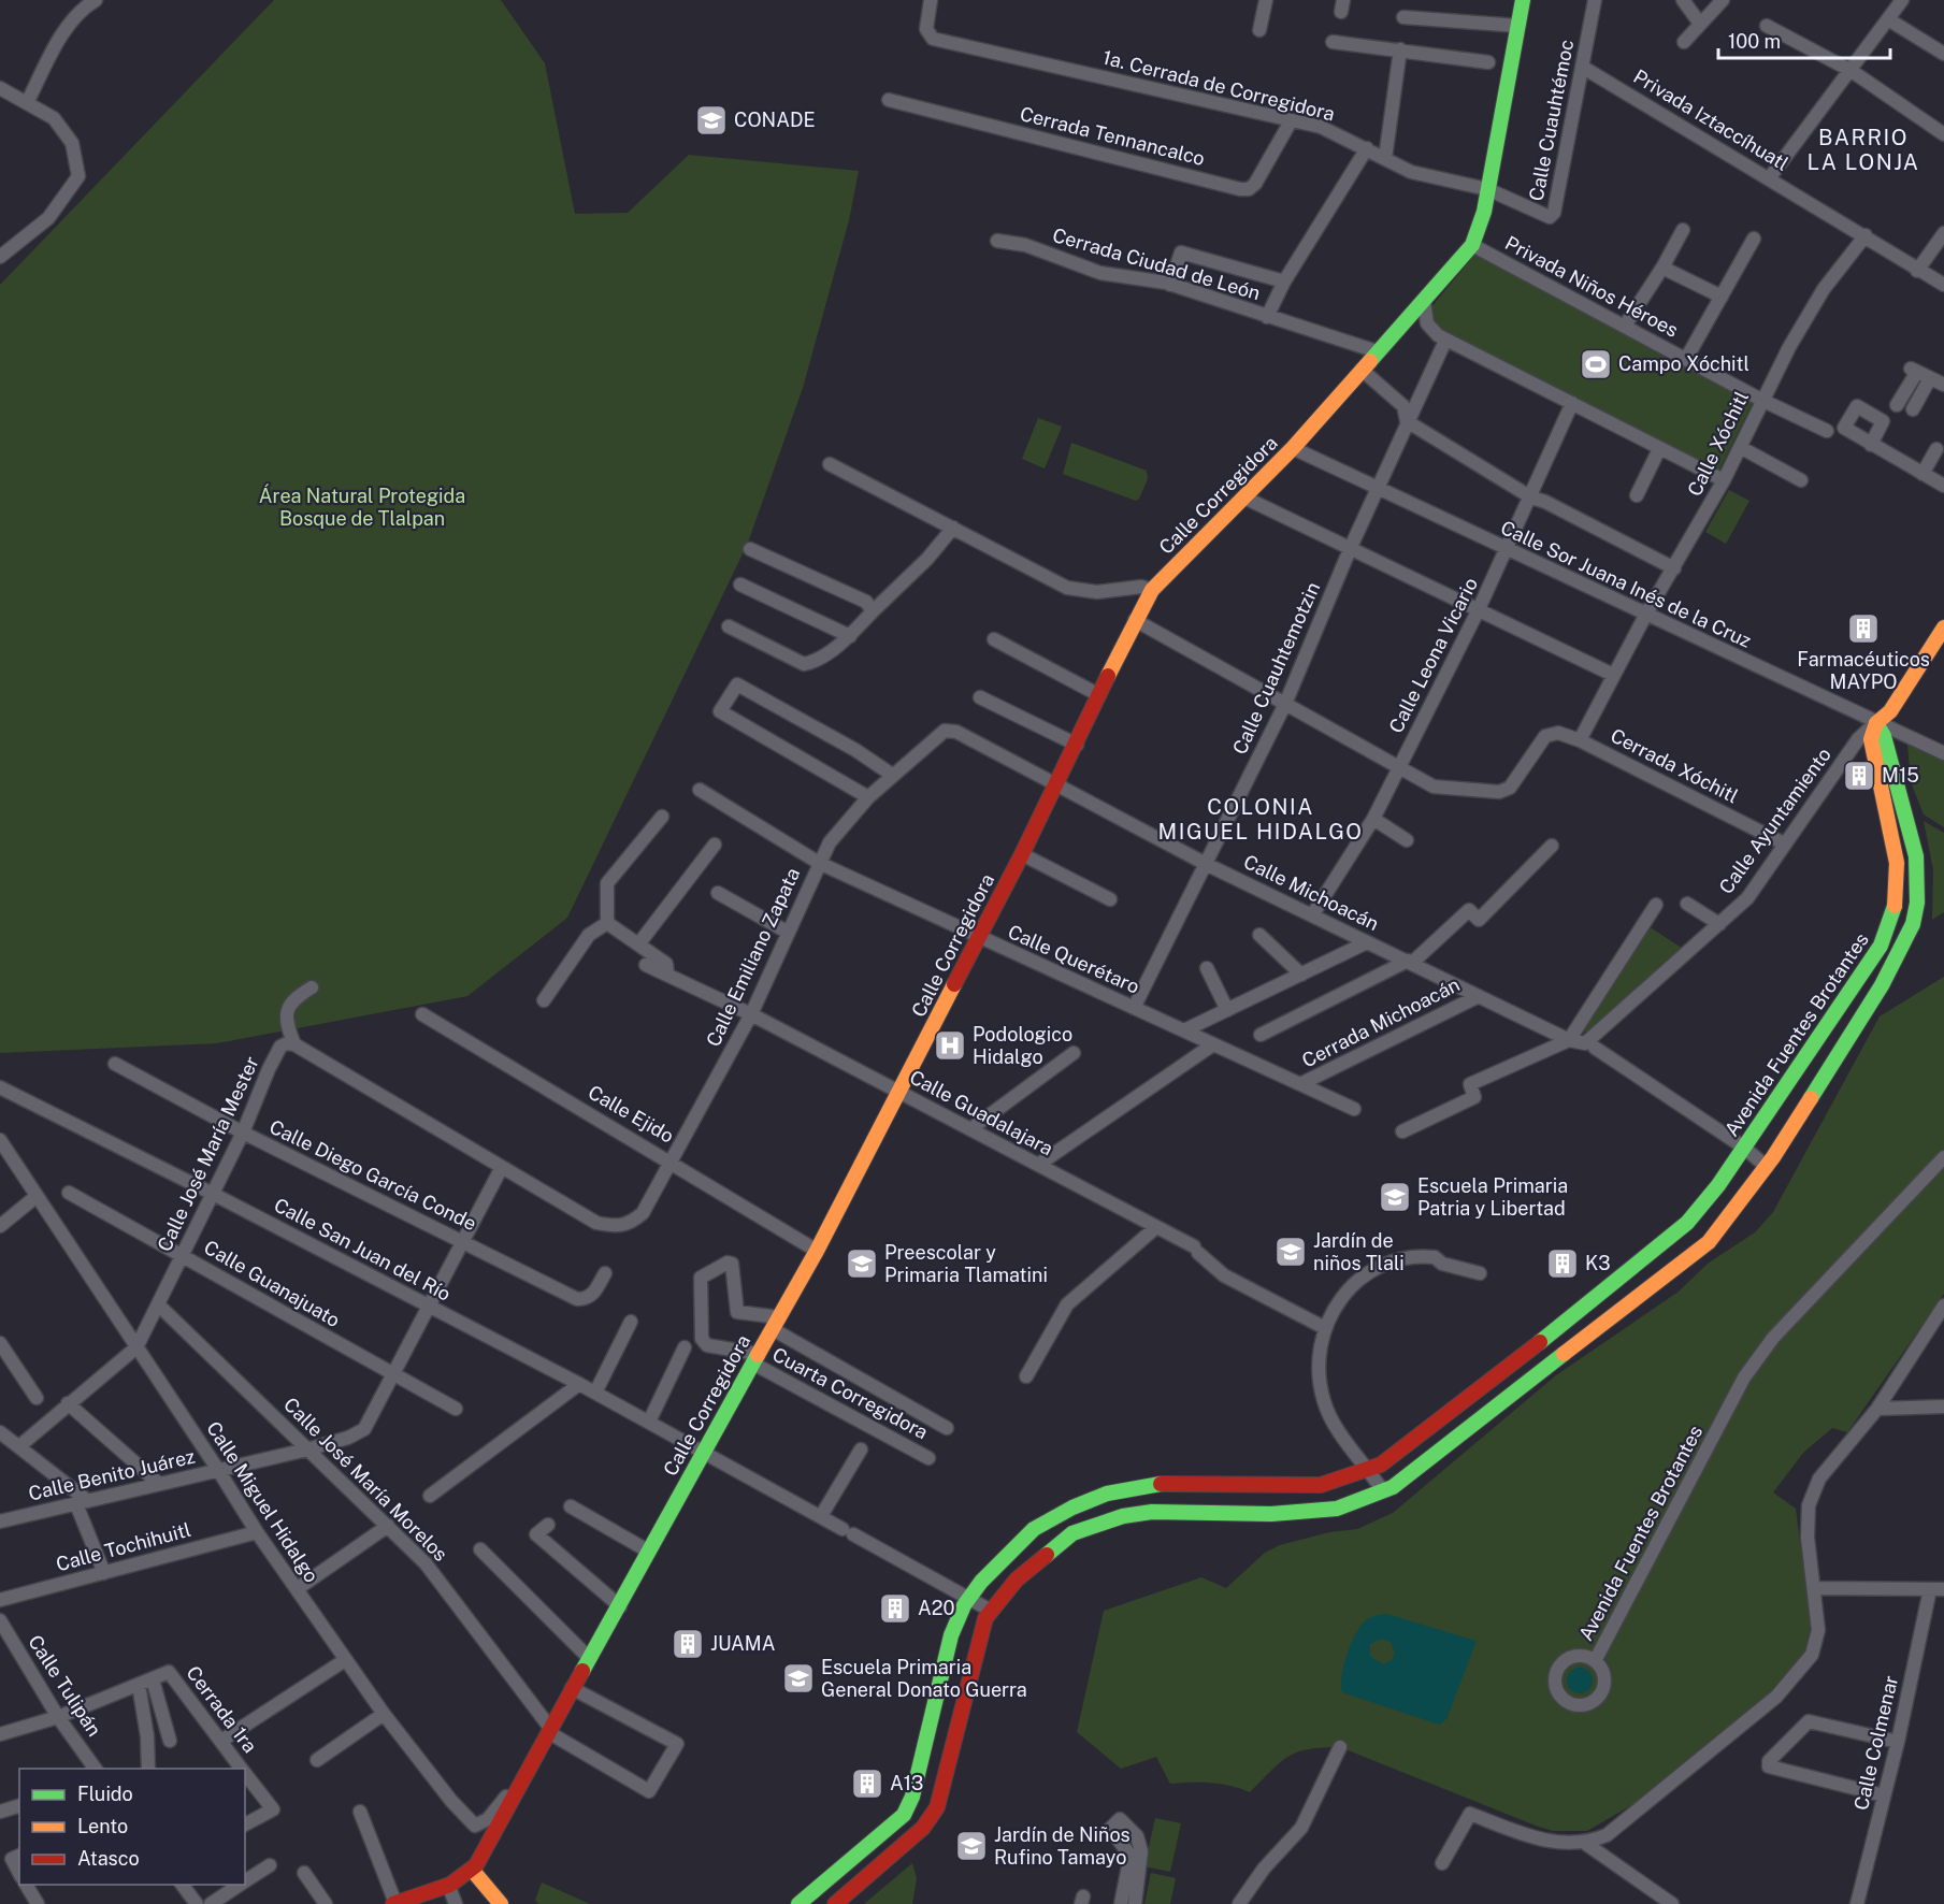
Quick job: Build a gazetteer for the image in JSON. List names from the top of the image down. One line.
{"streets":{"street":["1a. Cerrada de Corregidora","Calle Cuauhtémoc","Privada Iztaccíhuatl","Cerrada Tennancalco","Cerrada Ciudad de León","Privada Niños Héroes","Calle Xóchitl","Calle Corregidora","Calle Sor Juana Inés de la Cruz","Calle Leona Vicario","Calle Cuauhtemotzin","Cerrada Xóchitl","Calle Ayuntamiento","Calle Michoacán","Calle Emiliano Zapata","Calle Querétaro","Cerrada Michoacán","Avenida Fuentes Brotantes","Calle Guadalajara","Calle Ejido","Calle José María Mester","Calle Diego García Conde","Calle San Juan del Río","Calle Guanajuato","Cuarta Corregidora","Calle Benito Juárez","Calle José María Morelos","Calle Miguel Hidalgo","Calle Tochihuitl","Calle Tulipán","Cerrada 1ra","Calle Colmenar"]},"crossings":[["1a. Cerrada de Corregidora","Calle Cuauhtémoc"],["1a. Cerrada de Corregidora","Cerrada Tennancalco"],["1a. Cerrada de Corregidora","Calle Corregidora"],["Calle Cuauhtémoc","Privada Iztaccíhuatl"],["Calle Cuauhtémoc","Calle Corregidora"],["Privada Iztaccíhuatl","Calle Xóchitl"],["Cerrada Ciudad de León","Calle Corregidora"],["Privada Niños Héroes","Calle Xóchitl"],["Privada Niños Héroes","Calle Corregidora"],["Calle Xóchitl","Calle Sor Juana Inés de la Cruz"],["Calle Xóchitl","Cerrada Xóchitl"],["Calle Corregidora","Calle Sor Juana Inés de la Cruz"],["Calle Corregidora","Calle Michoacán"],["Calle Corregidora","Calle Querétaro"],["Calle Corregidora","Calle Guadalajara"],["Calle Corregidora","Calle Ejido"],["Calle Corregidora","Calle San Juan del Río"],["Calle Corregidora","Cuarta Corregidora"],["Calle Corregidora","Calle José María Morelos"],["Calle Corregidora","Calle Miguel Hidalgo"],["Calle Sor Juana Inés de la Cruz","Calle Leona Vicario"],["Calle Sor Juana Inés de la Cruz","Calle Cuauhtemotzin"],["Calle Sor Juana Inés de la Cruz","Calle Ayuntamiento"],["Calle Sor Juana Inés de la Cruz","Avenida Fuentes Brotantes"],["Calle Leona Vicario","Cerrada Xóchitl"],["Calle Leona Vicario","Calle Michoacán"],["Calle Cuauhtemotzin","Calle Michoacán"],["Calle Cuauhtemotzin","Calle Querétaro"],["Cerrada Xóchitl","Calle Ayuntamiento"],["Calle Ayuntamiento","Calle Michoacán"],["Calle Ayuntamiento","Avenida Fuentes Brotantes"],["Calle Michoacán","Calle Emiliano Zapata"],["Calle Michoacán","Cerrada Michoacán"],["Calle Michoacán","Avenida Fuentes Brotantes"],["Calle Emiliano Zapata","Calle Querétaro"],["Calle Emiliano Zapata","Calle Guadalajara"],["Calle Emiliano Zapata","Calle Ejido"],["Calle Emiliano Zapata","Calle Benito Juárez"],["Calle Querétaro","Cerrada Michoacán"],["Avenida Fuentes Brotantes","Calle San Juan del Río"],["Calle José María Mester","Calle Diego García Conde"],["Calle José María Mester","Calle San Juan del Río"],["Calle José María Mester","Calle Guanajuato"],["Calle José María Mester","Calle José María Morelos"],["Calle José María Mester","Calle Miguel Hidalgo"],["Calle Diego García Conde","Calle Benito Juárez"],["Calle San Juan del Río","Calle Benito Juárez"],["Calle Guanajuato","Calle Benito Juárez"],["Calle Benito Juárez","Calle José María Morelos"],["Calle Benito Juárez","Calle Miguel Hidalgo"],["Calle Miguel Hidalgo","Calle Tochihuitl"]],"districts":["BARRIO LA LONJA","COLONIA MIGUEL HIDALGO"],"parks":["Área Natural Protegida Bosque de Tlalpan"],"places":{"school or university":["CONADE","Escuela Primaria Patria y Libertad","Jardín de niños Tlali","Preescolar y Primaria Tlamatini","Escuela Primaria General Donato Guerra","Jardín de Niños Rufino Tamayo"],"sports":["Campo Xóchitl"],"building":["Farmacéuticos MAYPO","M15","K3","A20","JUAMA","A13"],"hospital":["Podologico Hidalgo"]},"legend":["Fluido","Lento","Atasco"],"scale_bar":"100 m"}
